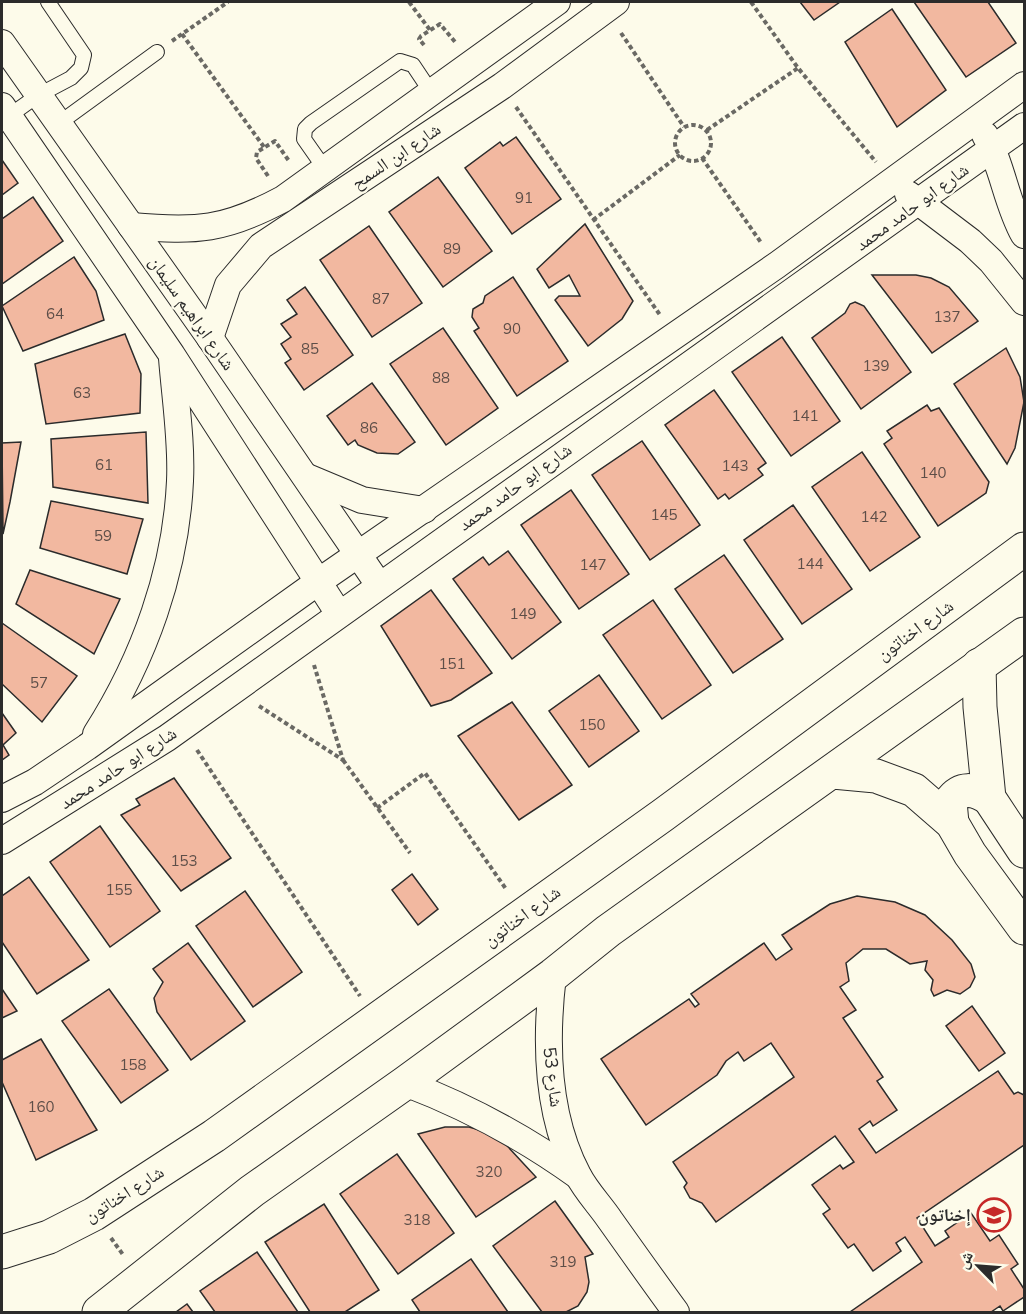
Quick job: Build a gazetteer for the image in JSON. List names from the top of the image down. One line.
{"streets":{"main road":["شارع اخناتون"],"street":["شارع ابن السمح","شارع ابو حامد محمد","شارع ابراهيم سليمان","شارع 53"]},"crossings":[["شارع ابن السمح","شارع ابراهيم سليمان"],["شارع ابو حامد محمد","شارع ابراهيم سليمان"]],"places":{"school or university":["إخناتون"]},"house_numbers":["91","89","87","64","137","90","85","139","88","63","141","86","61","143","140","145","142","59","144","147","149","151","57","150","153","155","158","160","320","318","319"],"north":"top left"}
